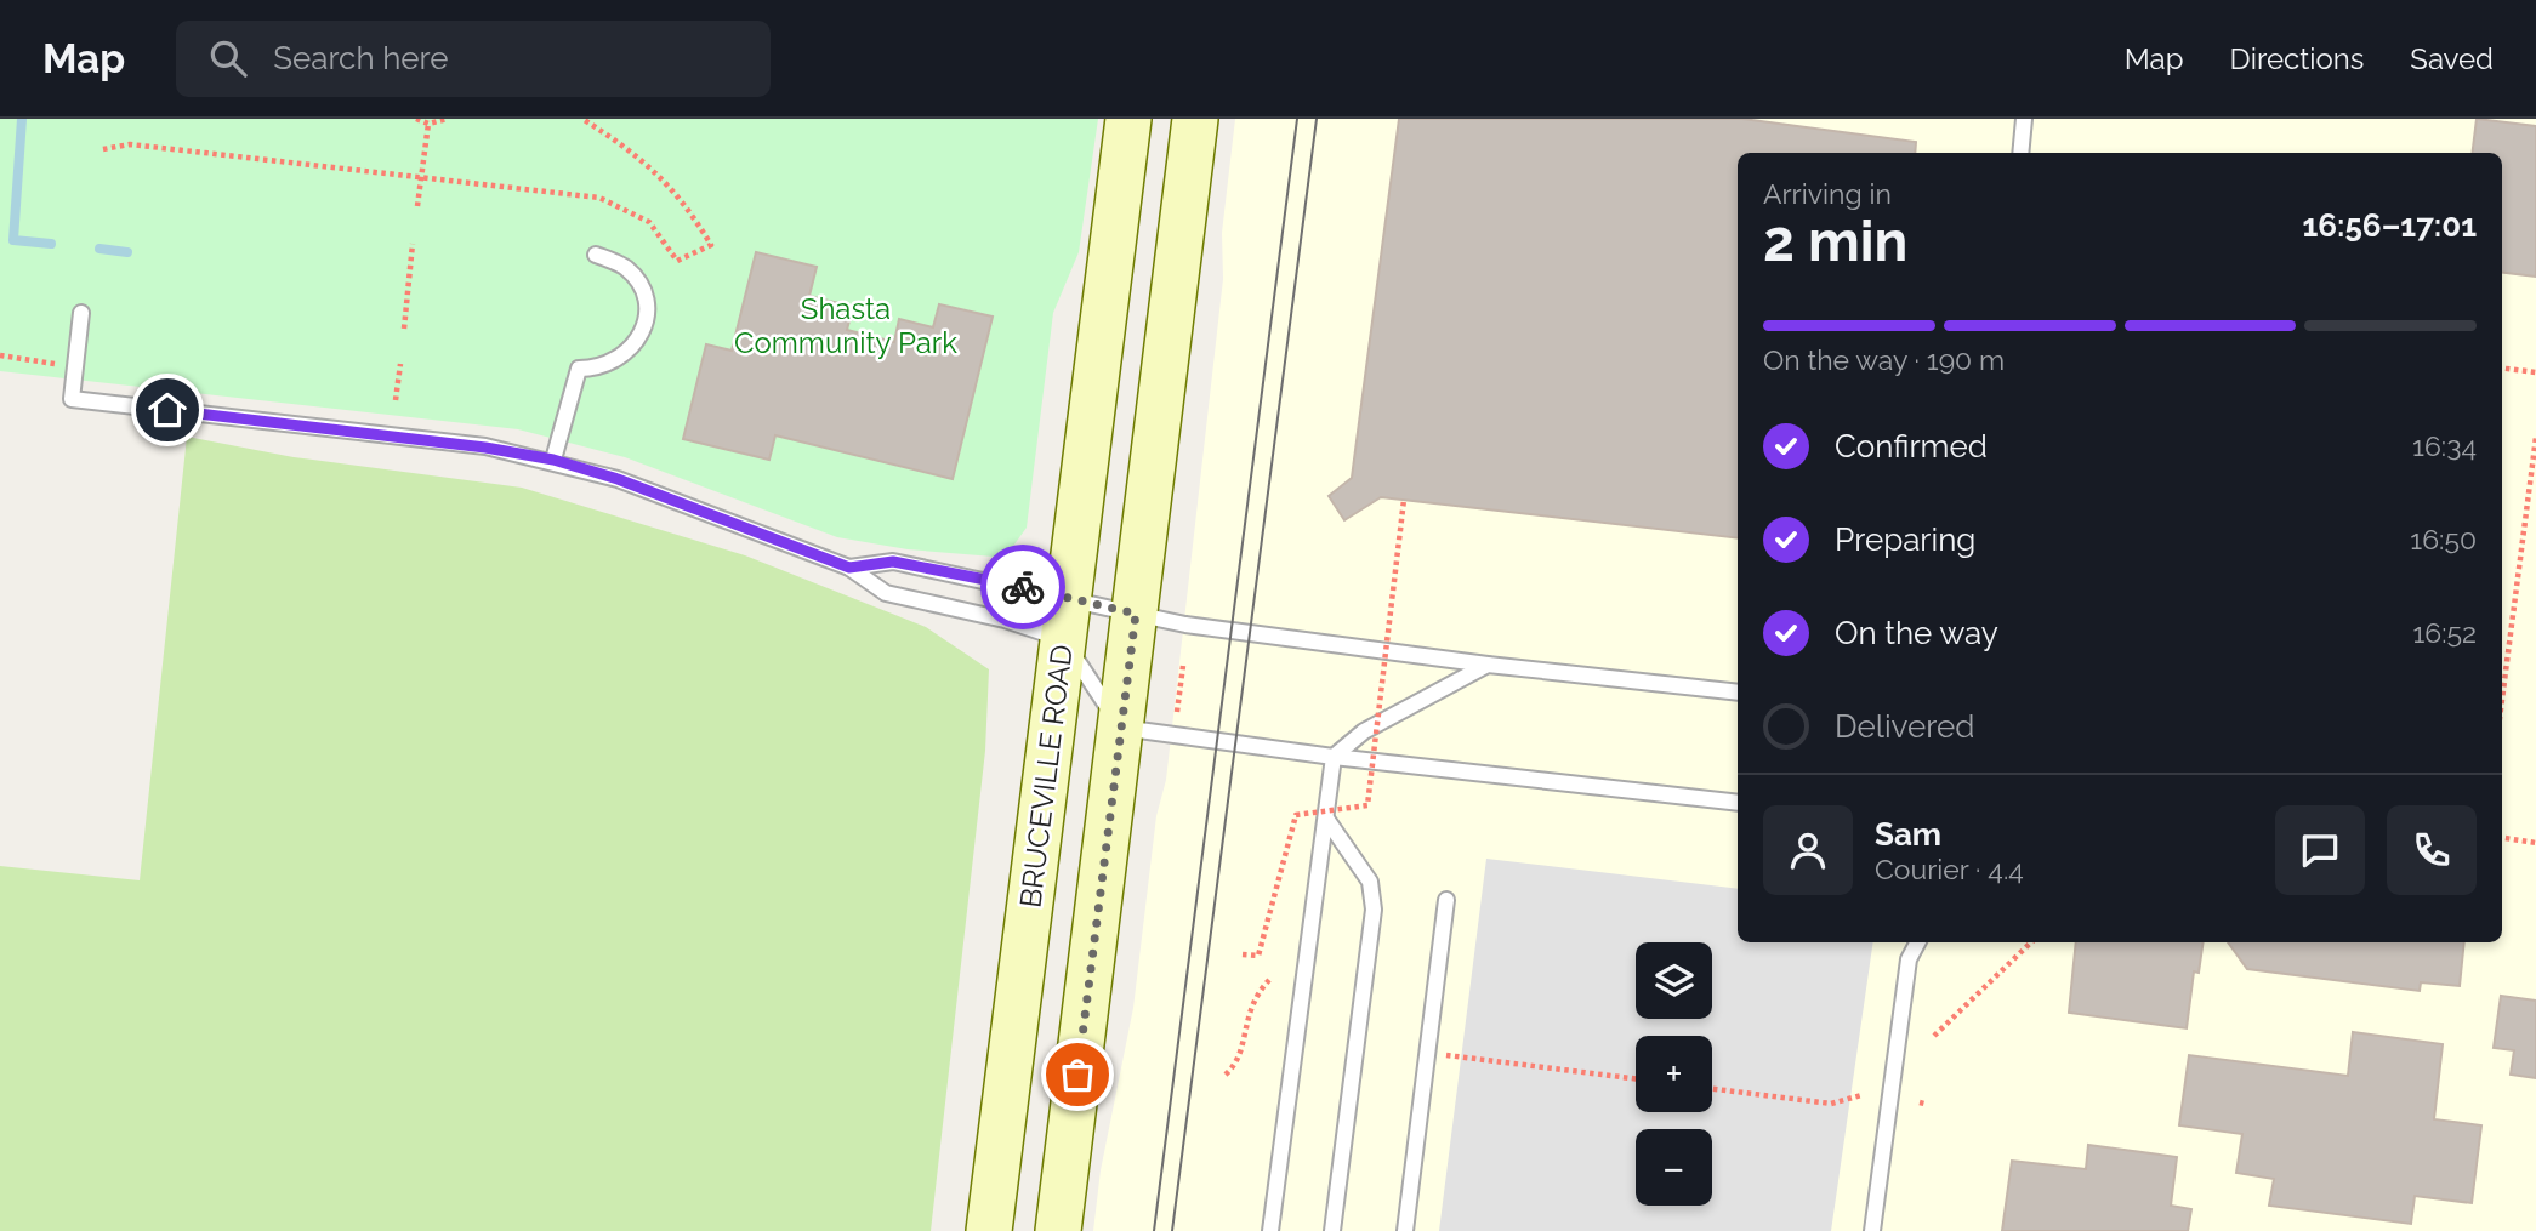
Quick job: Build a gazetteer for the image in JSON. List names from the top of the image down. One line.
{"streets":{"main road":["BRUCEVILLE ROAD"]},"parks":["Shasta Community Park"],"page":{"header":"Map","search":"Search here","nav":["Map","Directions","Saved"],"heading":["2 min","Arriving in","16:56–17:01"],"panel":["Sam","Courier · 4.4"],"bar":"On the way · 190 m","list":[["Confirmed","16:34"],["Preparing","16:50"],["On the way","16:52"],"Delivered"],"map_buttons":["+","−"]}}
